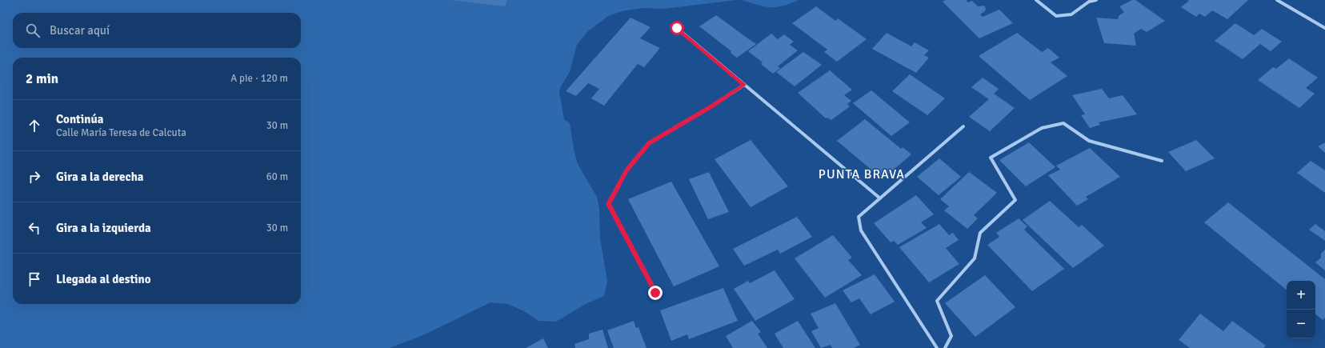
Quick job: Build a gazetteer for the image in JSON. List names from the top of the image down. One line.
{"districts":["PUNTA BRAVA"],"page":{"search":"Buscar aquí","heading":["2 min","A pie · 120 m"],"list":[["Continúa","Calle María Teresa de Calcuta","30 m"],["Gira a la derecha","60 m"],["Gira a la izquierda","30 m"],"Llegada al destino"],"map_buttons":["+","−"]}}
